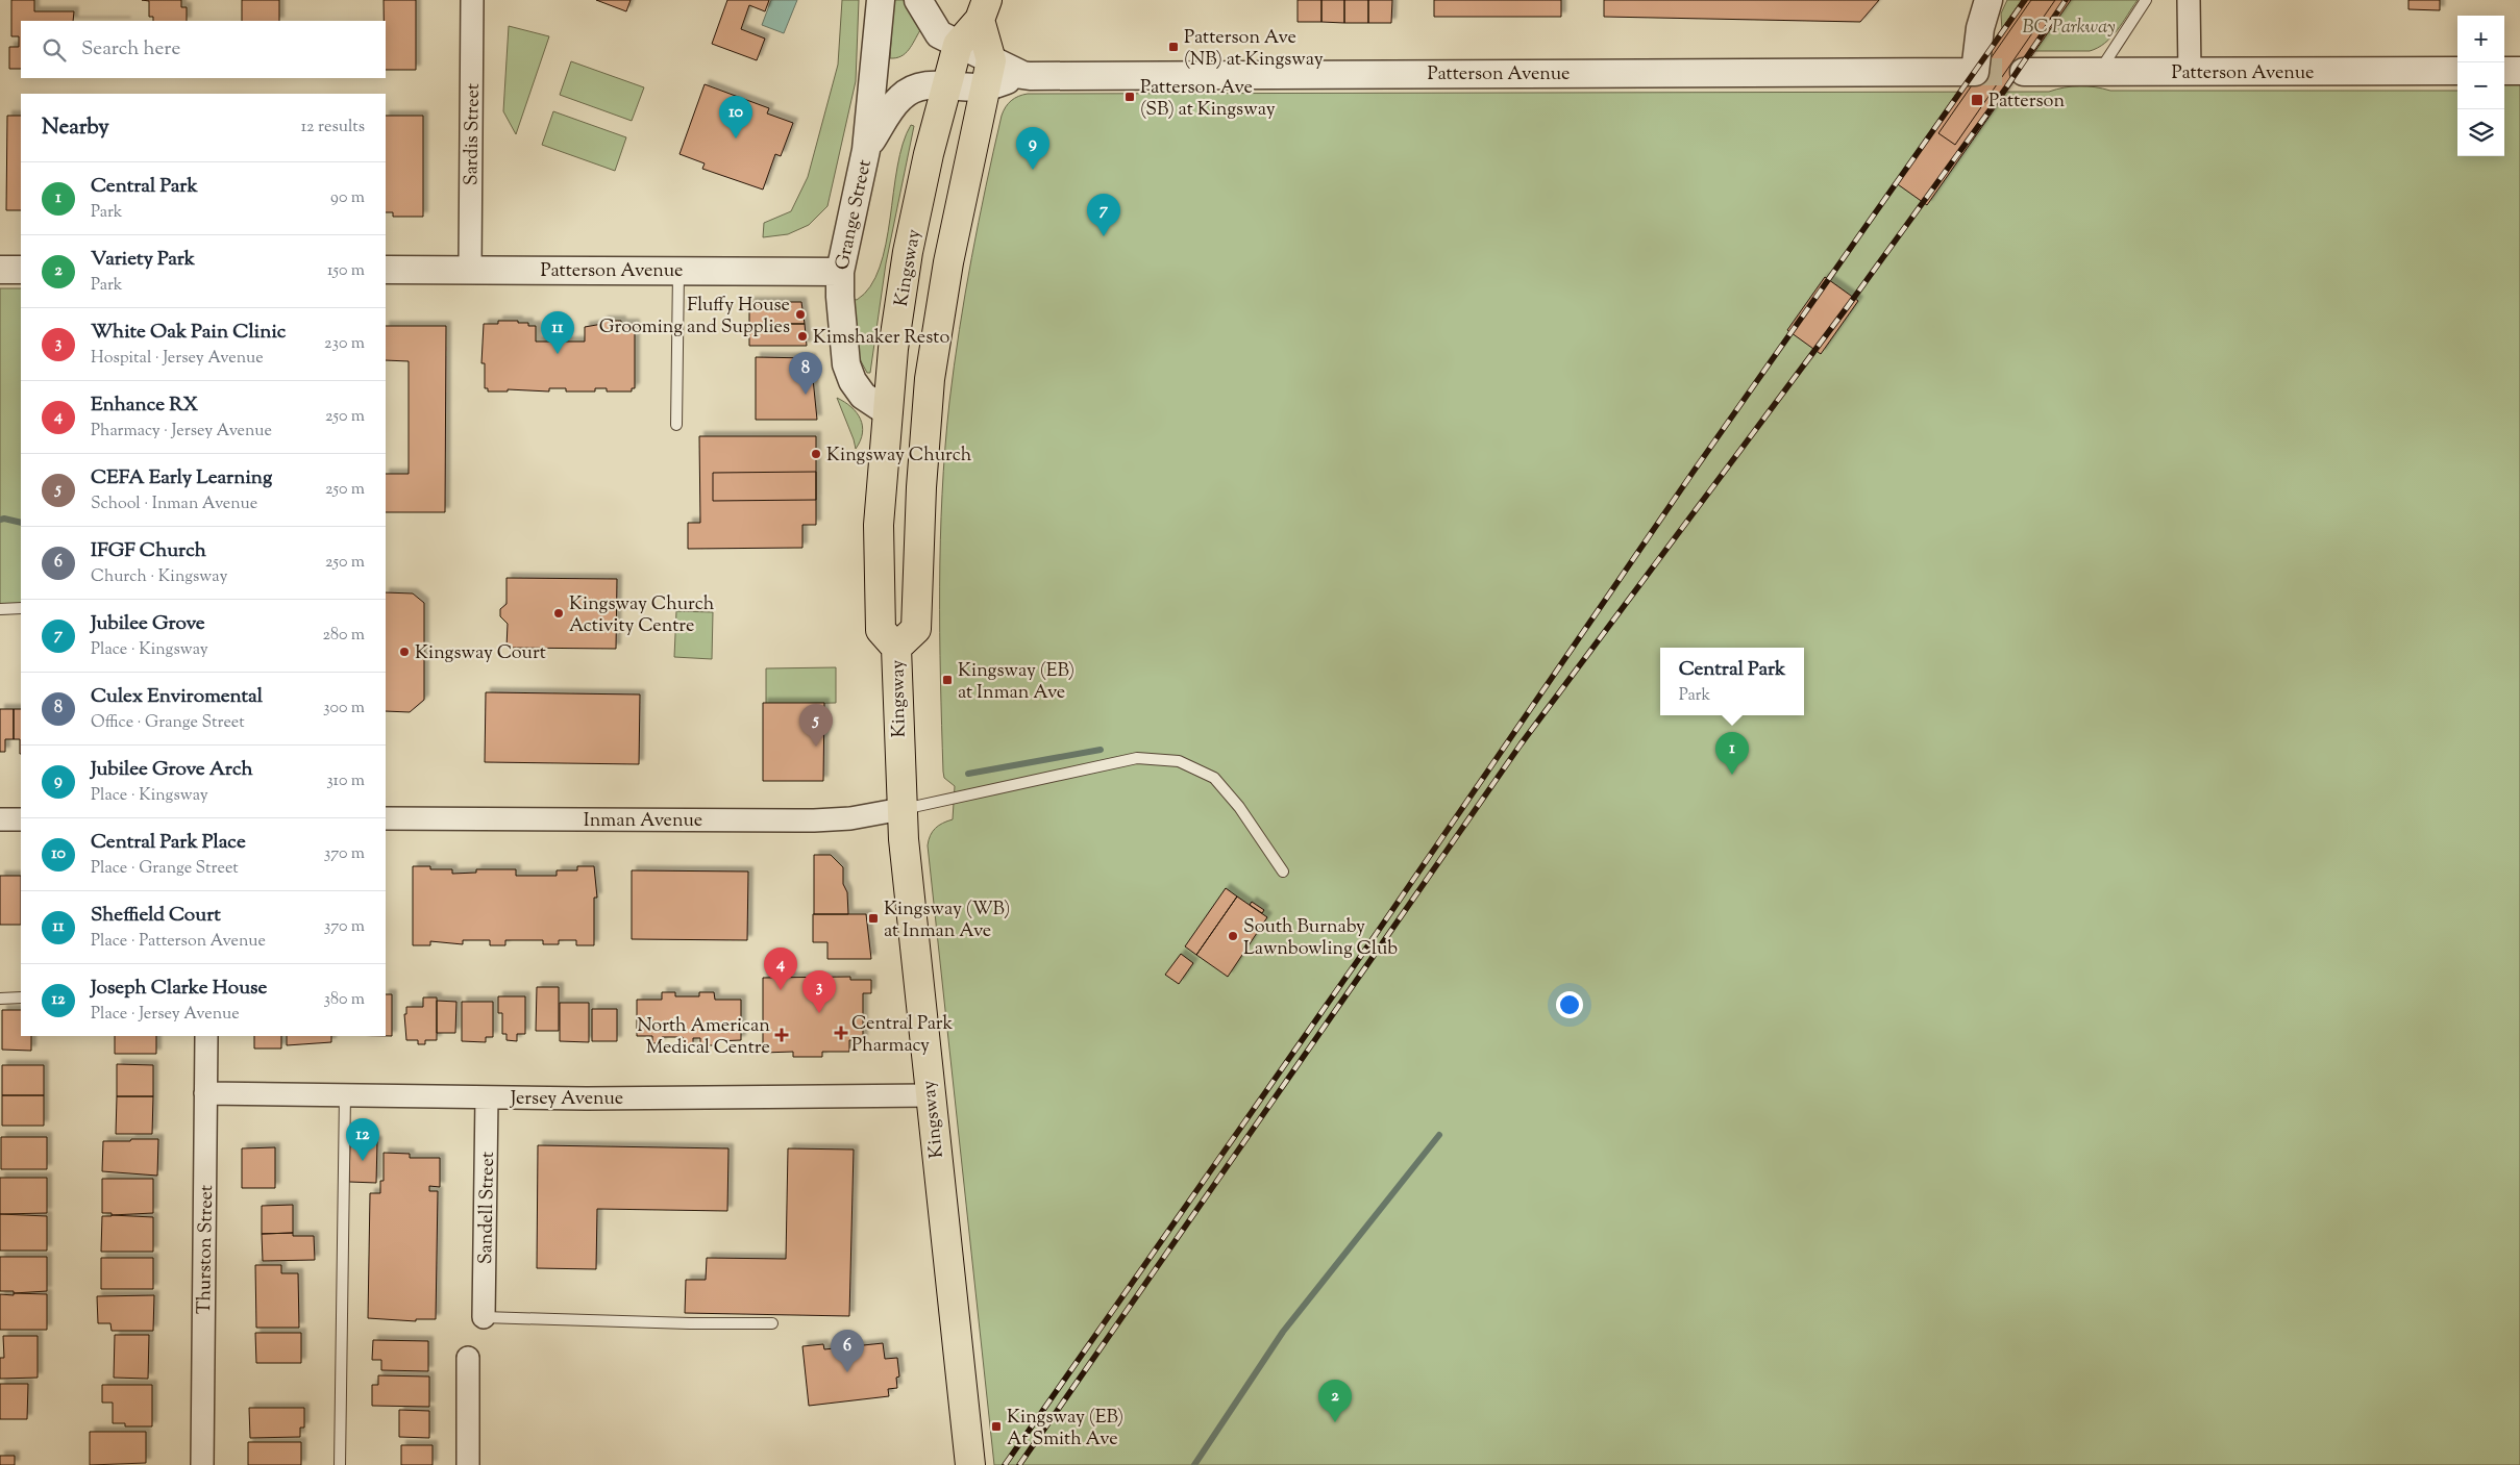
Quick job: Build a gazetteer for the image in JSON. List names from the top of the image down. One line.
{"streets":{"main road":["Kingsway"],"street":["Patterson Avenue","Sardis Street","Grange Street","Inman Avenue","Jersey Avenue","Sandell Street","Thurston Street"]},"crossings":[["Patterson Avenue","Sardis Street"],["Patterson Avenue","Grange Street"],["Patterson Avenue","Kingsway"],["Grange Street","Kingsway"],["Kingsway","Inman Avenue"],["Kingsway","Jersey Avenue"],["Jersey Avenue","Sandell Street"],["Jersey Avenue","Thurston Street"]],"parks":["BC Parkway"],"places":{"transit":["Patterson Ave (NB) at Kingsway","Patterson Ave (SB) at Kingsway","Patterson","Kingsway (EB) at Inman Ave","Kingsway (WB) at Inman Ave","Kingsway (EB) At Smith Ave"],"other":["Fluffy House Grooming and Supplies","Kimshaker Resto","Kingsway Church","Kingsway Church Activity Centre","Kingsway Court","South Burnaby Lawnbowling Club"],"health":["Central Park Pharmacy","North American Medical Centre"]},"page":{"map_buttons":["+","−"],"search":"Search here","heading":["Nearby","12 results"],"pins":["10","9","7","11","8","5","1","4","3","12","6","2"],"list":[{"mark":"1","name":"Central Park","note":"Park","value":"90 m"},{"mark":"2","name":"Variety Park","note":"Park","value":"150 m"},{"mark":"3","name":"White Oak Pain Clinic","note":"Hospital · Jersey Avenue","value":"230 m"},{"mark":"4","name":"Enhance RX","note":"Pharmacy · Jersey Avenue","value":"250 m"},{"mark":"5","name":"CEFA Early Learning","note":"School · Inman Avenue","value":"250 m"},{"mark":"6","name":"IFGF Church","note":"Church · Kingsway","value":"250 m"},{"mark":"7","name":"Jubilee Grove","note":"Place · Kingsway","value":"280 m"},{"mark":"8","name":"Culex Enviromental","note":"Office · Grange Street","value":"300 m"},{"mark":"9","name":"Jubilee Grove Arch","note":"Place · Kingsway","value":"310 m"},{"mark":"10","name":"Central Park Place","note":"Place · Grange Street","value":"370 m"},{"mark":"11","name":"Sheffield Court","note":"Place · Patterson Avenue","value":"370 m"},{"mark":"12","name":"Joseph Clarke House","note":"Place · Jersey Avenue","value":"380 m"}],"popup":["Central Park","Park"]}}
